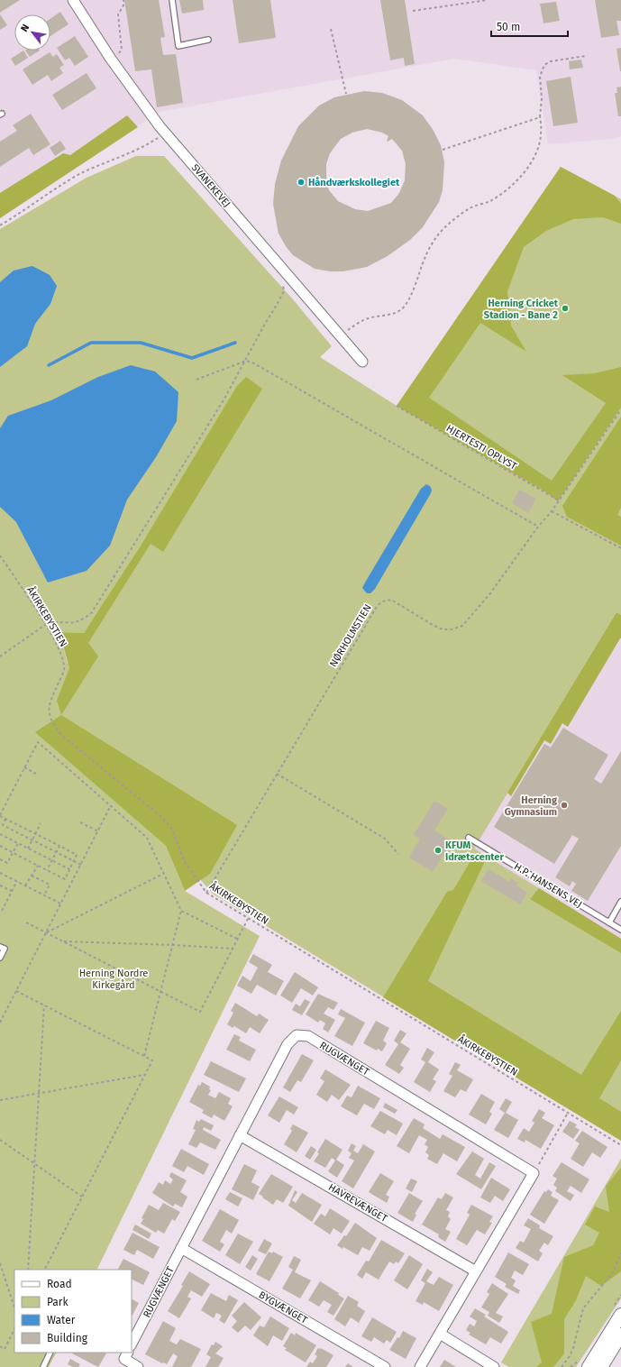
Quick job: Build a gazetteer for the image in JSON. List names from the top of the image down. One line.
{"streets":{"street":["SVANEKEVEJ","RUGVÆNGET","HAVREVÆNGET","BYGVÆNGET"],"lane":["H.P. HANSENS VEJ"],"path":["HJERTESTI OPLYST","ÅKIRKEBYSTIEN","NØRHOLMSTIEN"]},"crossings":[["HJERTESTI OPLYST","NØRHOLMSTIEN"],["ÅKIRKEBYSTIEN","NØRHOLMSTIEN"],["RUGVÆNGET","HAVREVÆNGET"],["RUGVÆNGET","BYGVÆNGET"]],"parks":["Herning Nordre Kirkegård"],"places":["Håndværkskollegiet","Herning Cricket Stadion - Bane 2","Herning Gymnasium","KFUM Idrætscenter"],"legend":["Road","Park","Water","Building"],"scale_bar":"50 m","north":"top left"}
